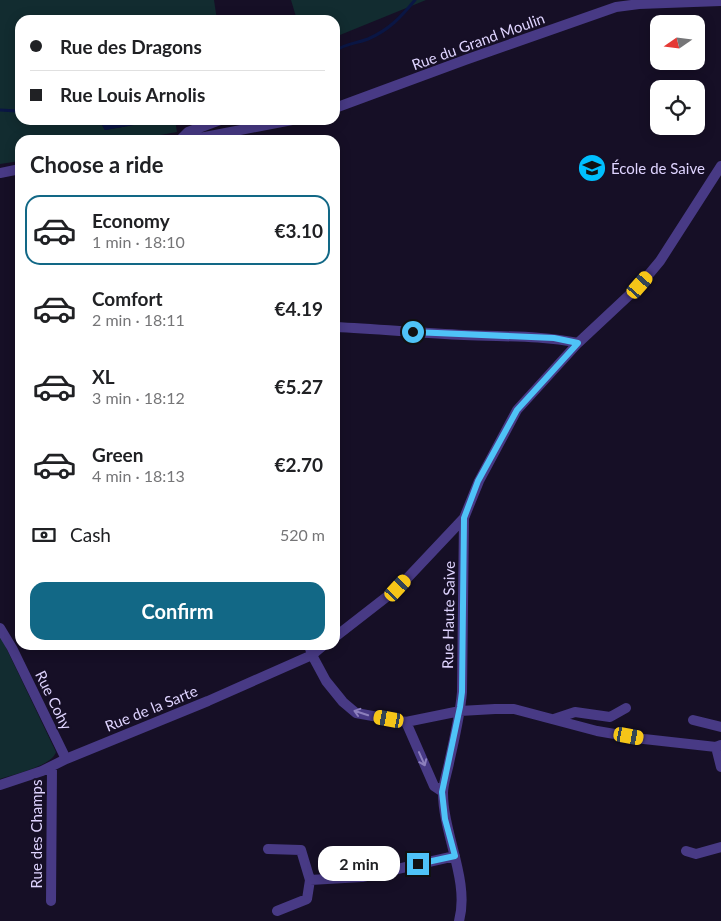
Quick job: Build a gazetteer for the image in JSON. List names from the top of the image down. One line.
{"streets":{"street":["Rue du Grand Moulin","Rue Haute Saive","Rue Cohy","Rue de la Sarte","Rue des Champs"]},"crossings":[["Rue Cohy","Rue de la Sarte"],["Rue de la Sarte","Rue des Champs"]],"places":{"school or university":["École de Saive"]},"north":"left","page":{"banner":["Rue des Dragons","Rue Louis Arnolis"],"heading":"Choose a ride","list":[{"name":"Economy","note":"1 min · 18:10","value":"€3.10"},{"name":"Comfort","note":"2 min · 18:11","value":"€4.19"},{"name":"XL","note":"3 min · 18:12","value":"€5.27"},{"name":"Green","note":"4 min · 18:13","value":"€2.70"}],"pay":["Cash","520 m"],"buttons":"Confirm","bubble":"2 min"}}
